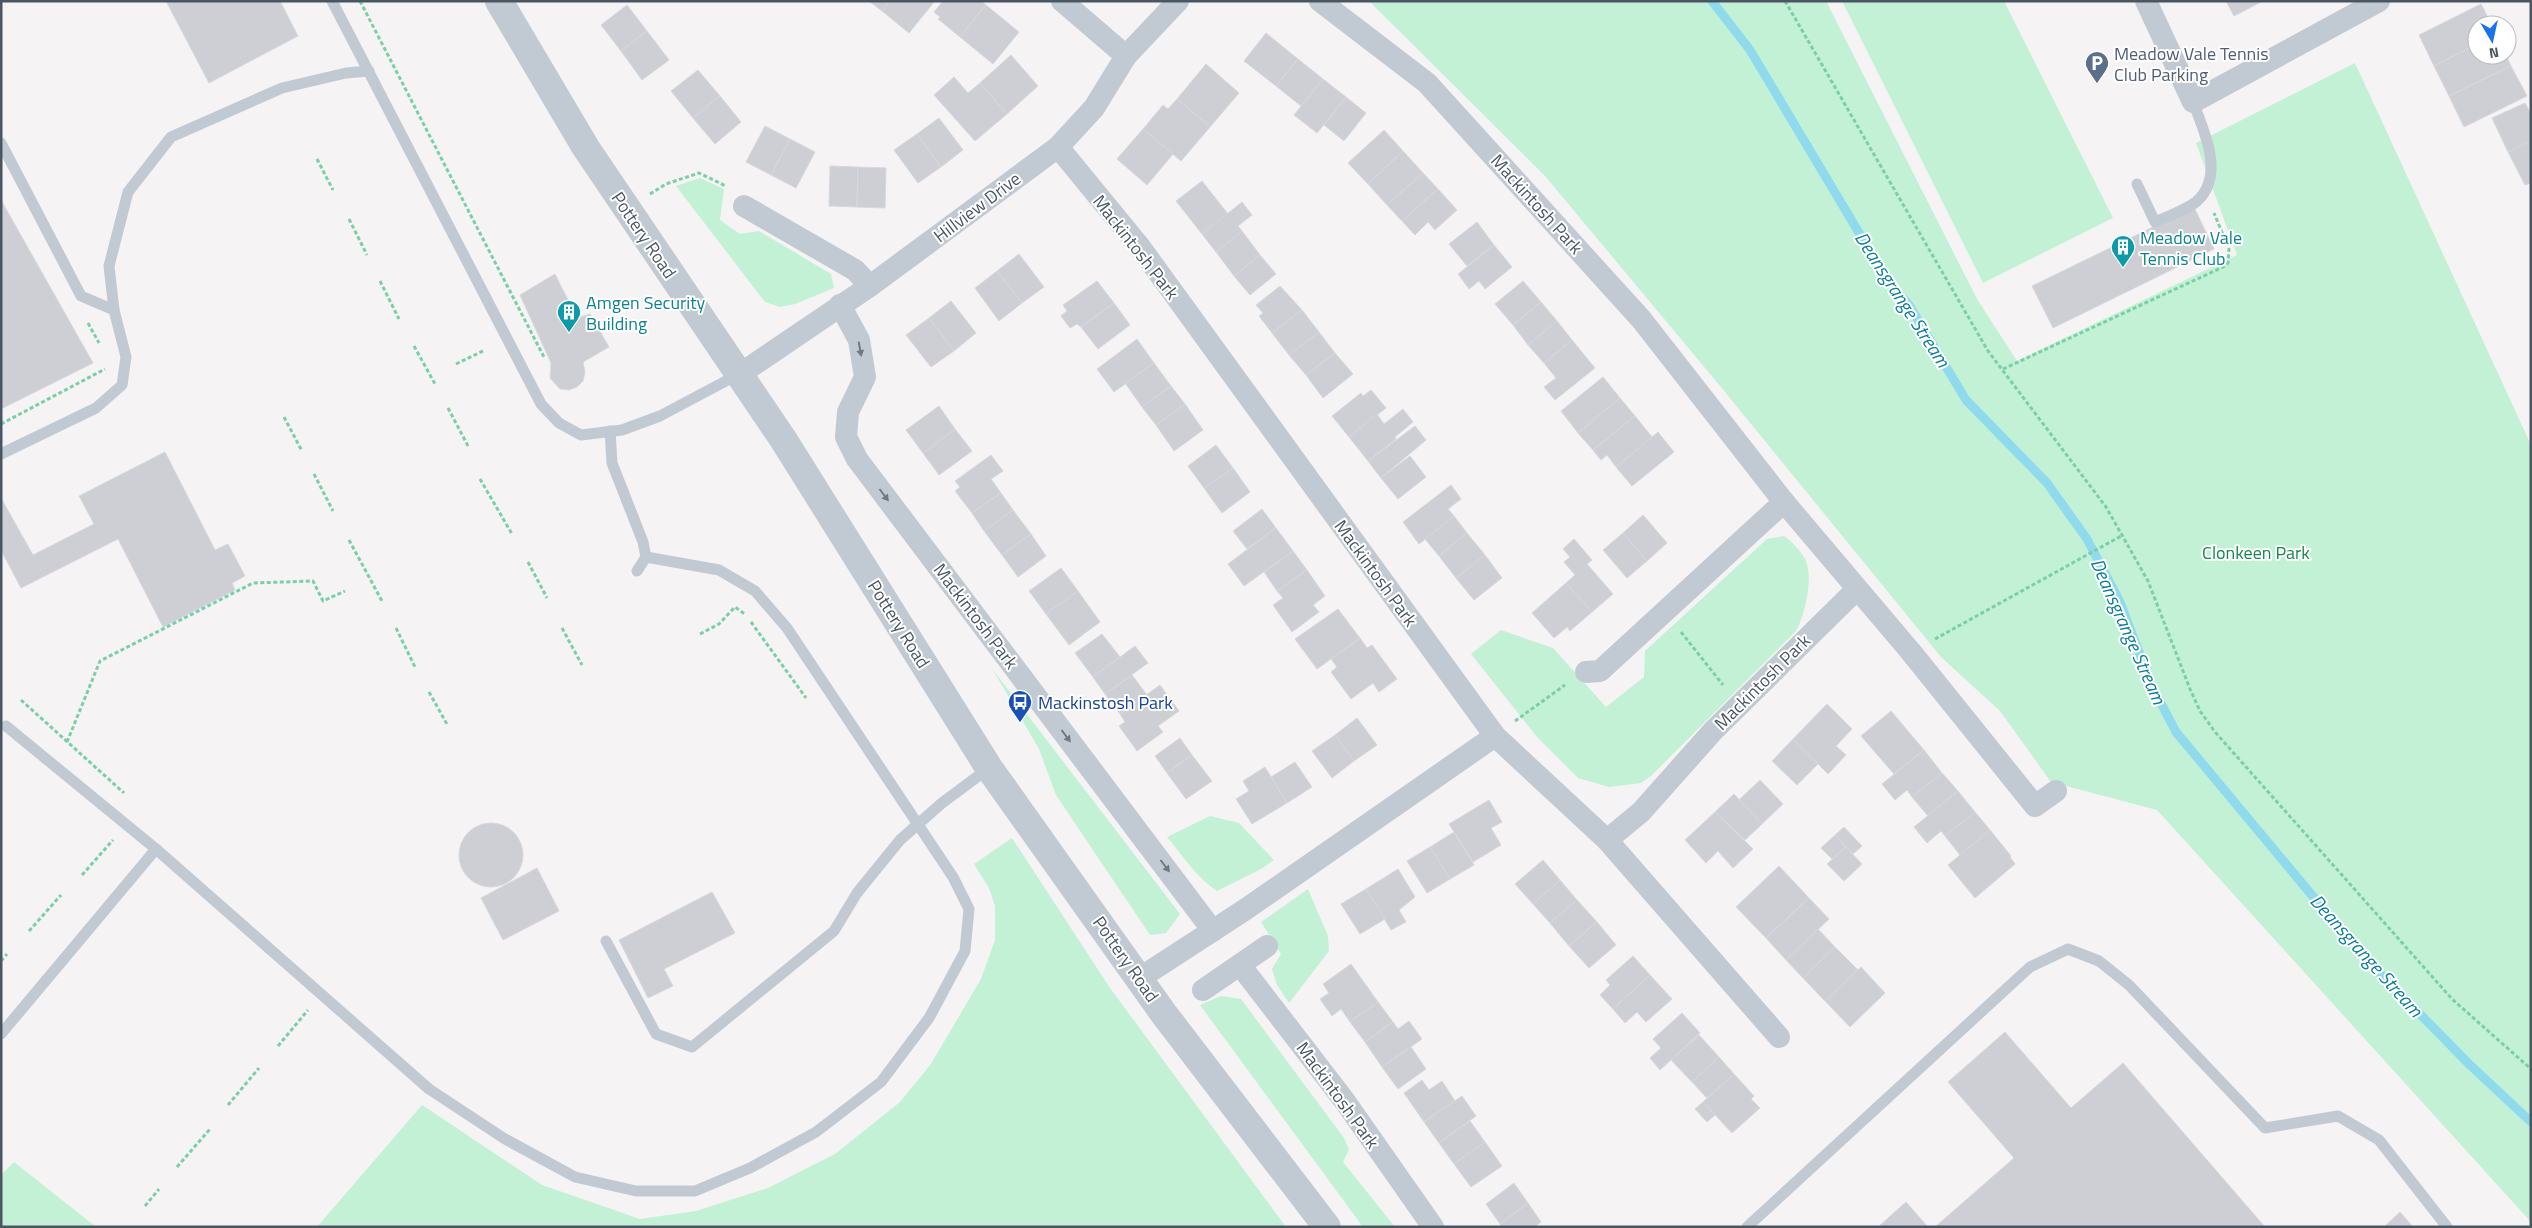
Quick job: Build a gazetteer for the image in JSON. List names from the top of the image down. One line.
{"streets":{"street":["Mackintosh Park","Hillview Drive","Pottery Road"]},"crossings":[["Mackintosh Park","Hillview Drive"],["Hillview Drive","Pottery Road"]],"water":["Deansgrange Stream"],"parks":["Clonkeen Park"],"places":{"parking":["Meadow Vale Tennis Club Parking"],"building":["Meadow Vale Tennis Club","Amgen Security Building"],"bus stop":["Mackinstosh Park"]},"north":"bottom"}
